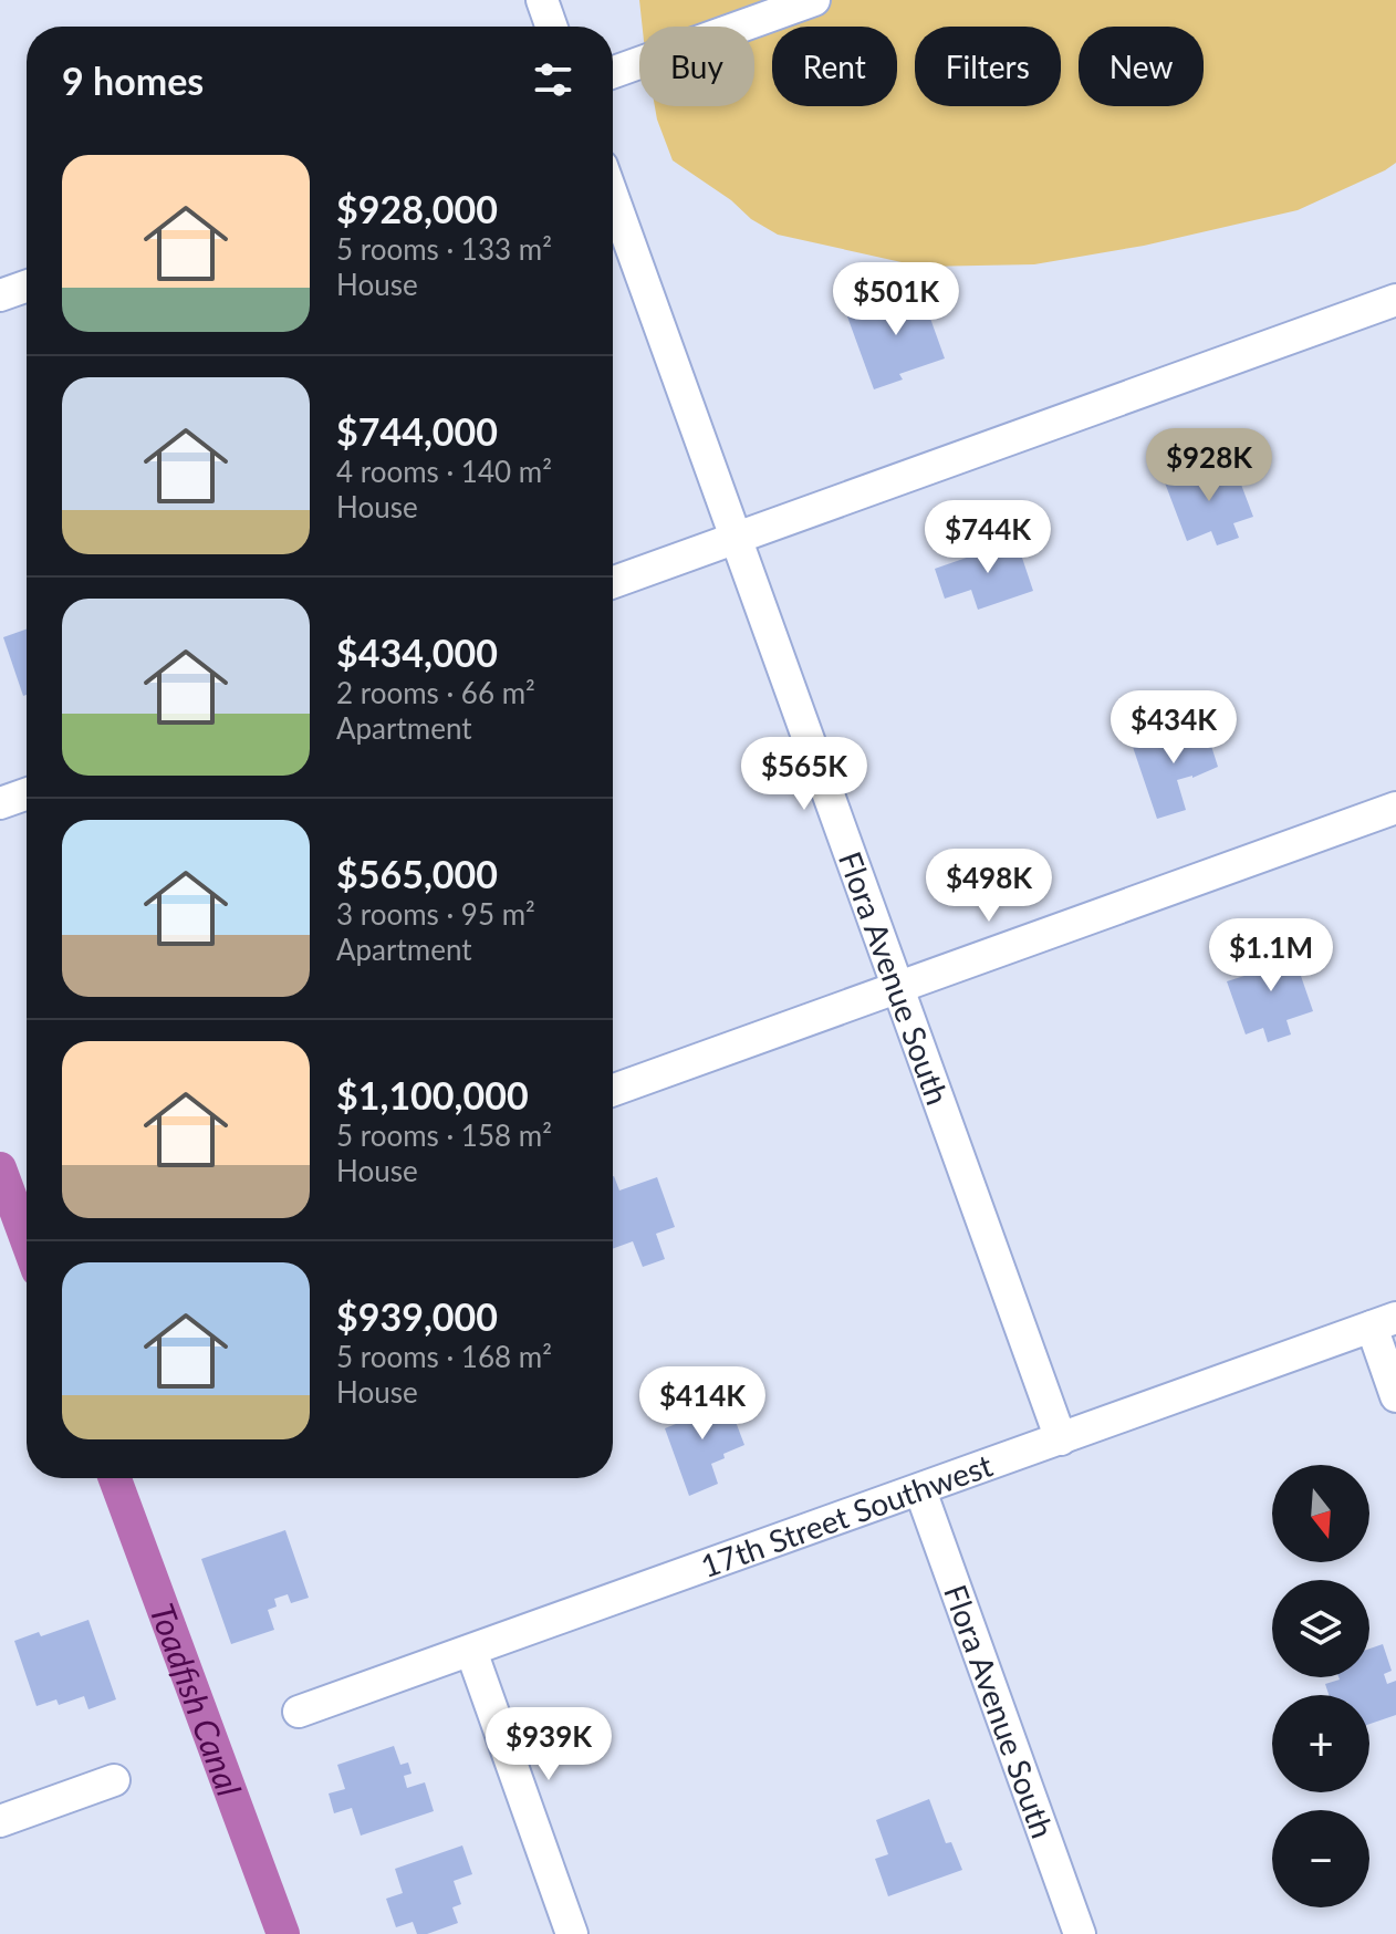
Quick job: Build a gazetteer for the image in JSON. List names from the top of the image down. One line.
{"streets":{"street":["Flora Avenue South","17th Street Southwest"]},"crossings":[["Flora Avenue South","17th Street Southwest"]],"water":["Toadfish Canal"],"north":"bottom","page":{"chip":["Buy","Rent","Filters","New"],"heading":"9 homes","list":[{"name":"$928,000","note":"5 rooms · 133 m² · House"},{"name":"$744,000","note":"4 rooms · 140 m² · House"},{"name":"$434,000","note":"2 rooms · 66 m² · Apartment"},{"name":"$565,000","note":"3 rooms · 95 m² · Apartment"},{"name":"$1,100,000","note":"5 rooms · 158 m² · House"},{"name":"$939,000","note":"5 rooms · 168 m² · House"}],"price":["$501K","$928K","$744K","$434K","$565K","$498K","$1.1M","$414K","$939K"],"map_buttons":["+","−"]}}
